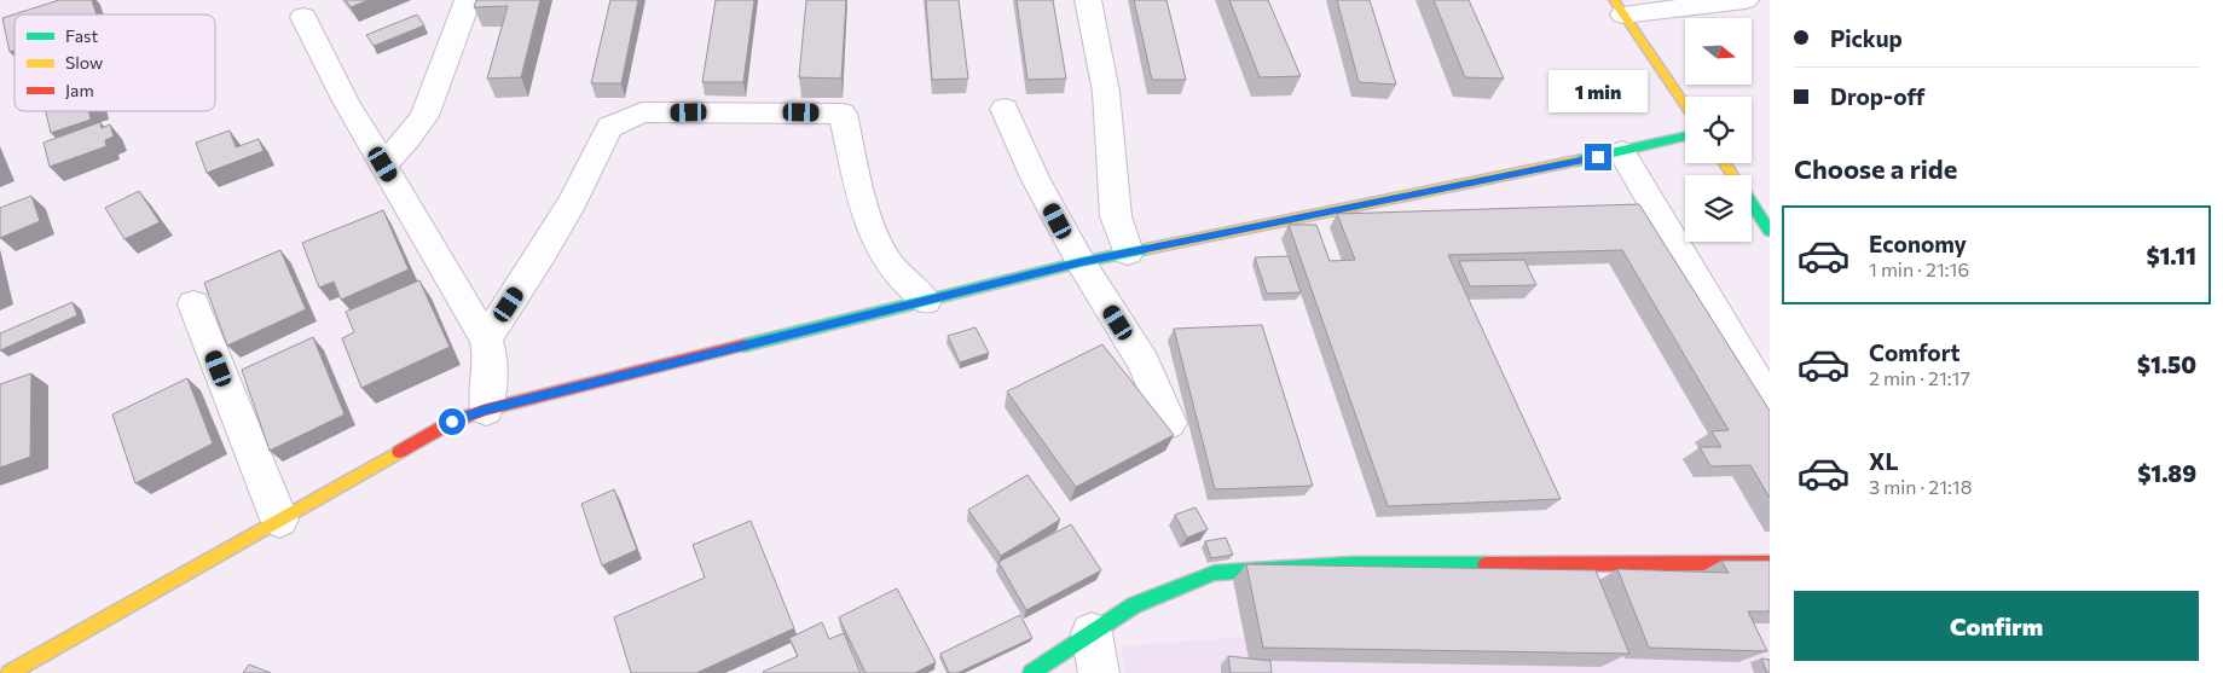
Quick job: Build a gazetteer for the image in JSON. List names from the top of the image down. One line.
{"legend":["Fast","Slow","Jam"],"north":"right","page":{"banner":["Pickup","Drop-off"],"bubble":"1 min","heading":"Choose a ride","list":[{"name":"Economy","note":"1 min · 21:16","value":"$1.11"},{"name":"Comfort","note":"2 min · 21:17","value":"$1.50"},{"name":"XL","note":"3 min · 21:18","value":"$1.89"}],"buttons":"Confirm"}}
